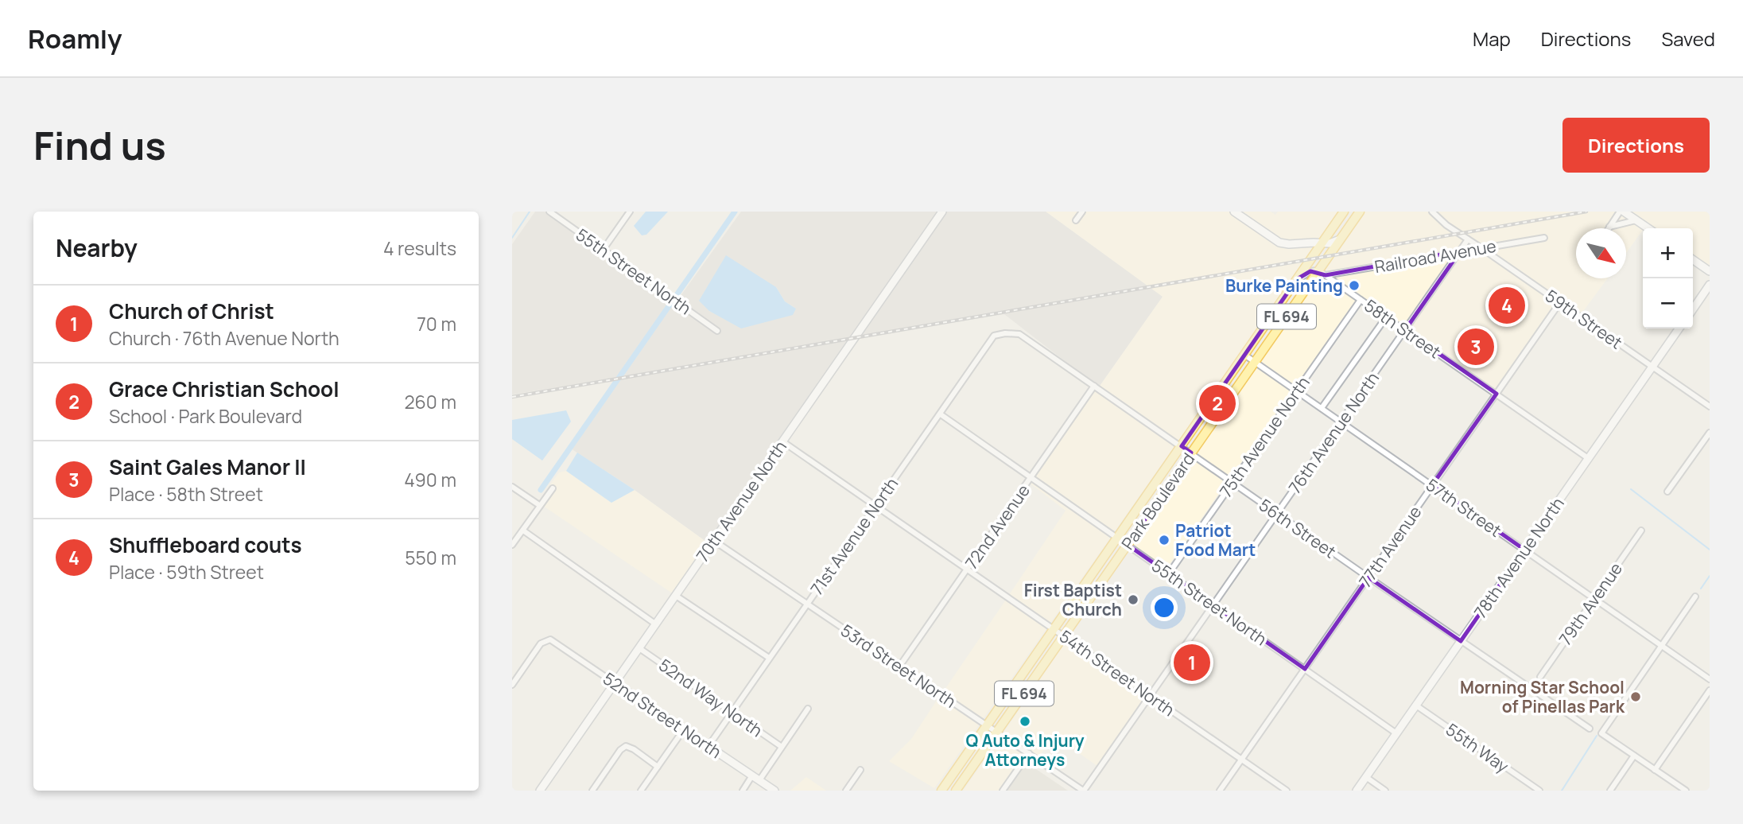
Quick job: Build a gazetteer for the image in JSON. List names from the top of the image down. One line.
{"streets":{"main road":["FL 694","Park Boulevard"],"street":["Railroad Avenue","55th Street North","59th Street","58th Street","76th Avenue North","75th Avenue North","70th Avenue North","57th Street","72nd Avenue","56th Street","71st Avenue North","77th Avenue","78th Avenue North","79th Avenue","53rd Street North","54th Street North","52nd Way North","52nd Street North","55th Way"]},"crossings":[["Railroad Avenue","59th Street"],["Railroad Avenue","58th Street"],["Railroad Avenue","76th Avenue North"],["Railroad Avenue","Park Boulevard"],["55th Street North","76th Avenue North"],["55th Street North","75th Avenue North"],["55th Street North","Park Boulevard"],["55th Street North","72nd Avenue"],["55th Street North","71st Avenue North"],["55th Street North","77th Avenue"],["55th Street North","78th Avenue North"],["59th Street","76th Avenue North"],["59th Street","77th Avenue"],["59th Street","78th Avenue North"],["58th Street","76th Avenue North"],["58th Street","75th Avenue North"],["58th Street","Park Boulevard"],["58th Street","77th Avenue"],["58th Street","78th Avenue North"],["76th Avenue North","57th Street"],["76th Avenue North","56th Street"],["76th Avenue North","53rd Street North"],["76th Avenue North","54th Street North"],["75th Avenue North","57th Street"],["75th Avenue North","56th Street"],["70th Avenue North","53rd Street North"],["70th Avenue North","54th Street North"],["70th Avenue North","52nd Way North"],["70th Avenue North","52nd Street North"],["Park Boulevard","57th Street"],["Park Boulevard","56th Street"],["Park Boulevard","53rd Street North"],["Park Boulevard","54th Street North"],["57th Street","77th Avenue"],["57th Street","78th Avenue North"],["57th Street","79th Avenue"],["72nd Avenue","56th Street"],["72nd Avenue","53rd Street North"],["72nd Avenue","54th Street North"],["56th Street","71st Avenue North"],["56th Street","77th Avenue"],["56th Street","78th Avenue North"],["71st Avenue North","53rd Street North"],["71st Avenue North","54th Street North"],["71st Avenue North","52nd Way North"],["71st Avenue North","52nd Street North"],["77th Avenue","54th Street North"],["78th Avenue North","55th Way"]],"places":["Burke Painting","Patriot Food Mart","First Baptist Church","Morning Star School of Pinellas Park","Q Auto & Injury Attorneys"],"north":"bottom right","page":{"header":"Roamly","nav":["Map","Directions","Saved"],"buttons":"Directions","title":"Find us","heading":["Nearby","4 results"],"map_buttons":["+","−"],"list":[{"mark":"1","name":"Church of Christ","note":"Church · 76th Avenue North","value":"70 m"},{"mark":"2","name":"Grace Christian School","note":"School · Park Boulevard","value":"260 m"},{"mark":"3","name":"Saint Gales Manor II","note":"Place · 58th Street","value":"490 m"},{"mark":"4","name":"Shuffleboard couts","note":"Place · 59th Street","value":"550 m"}],"pins":["4","3","2","1"]}}
